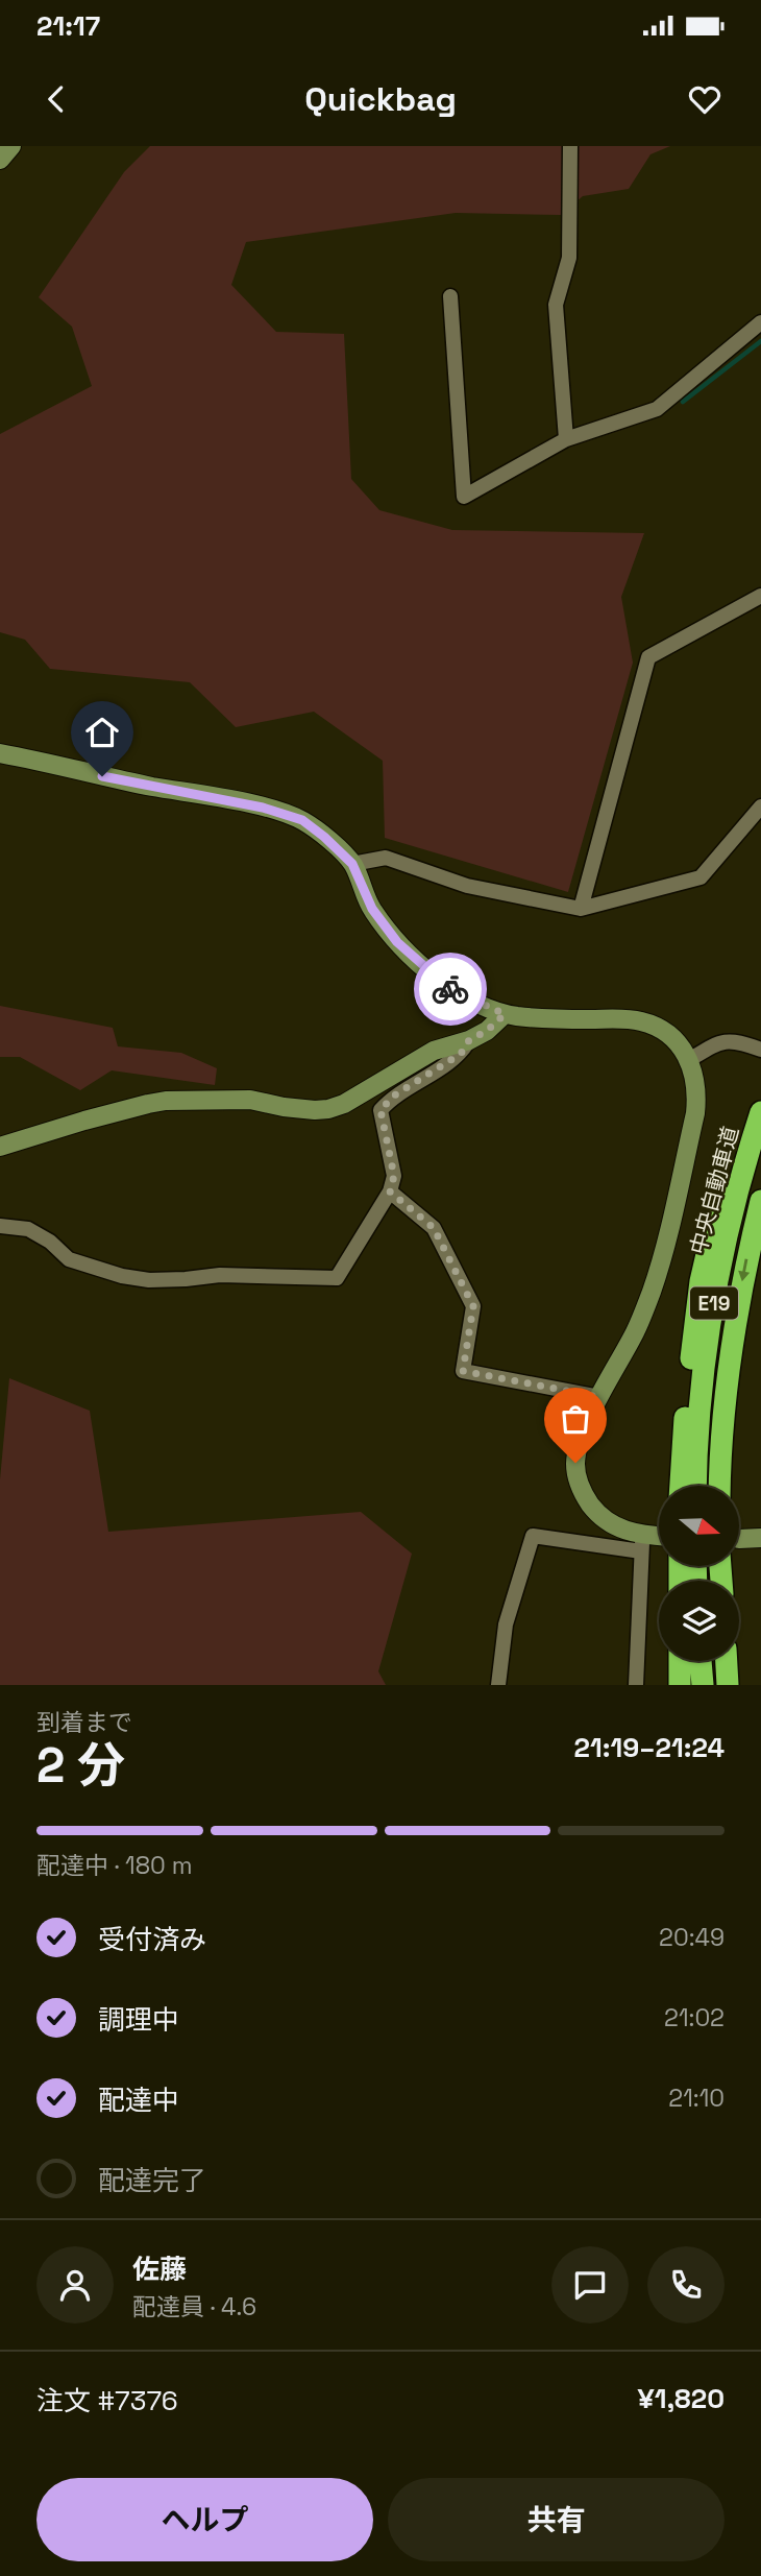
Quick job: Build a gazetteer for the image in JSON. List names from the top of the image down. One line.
{"streets":{"highway":["中央自動車道","E19"]},"north":"right","page":{"status":"21:17","header":"Quickbag","heading":["2 分","到着まで","21:19–21:24"],"panel":["佐藤","配達員 · 4.6","注文 #7376","¥1,820"],"bar":"配達中 · 180 m","list":[["受付済み","20:49"],["調理中","21:02"],["配達中","21:10"],"配達完了"],"buttons":["ヘルプ","共有"]}}
